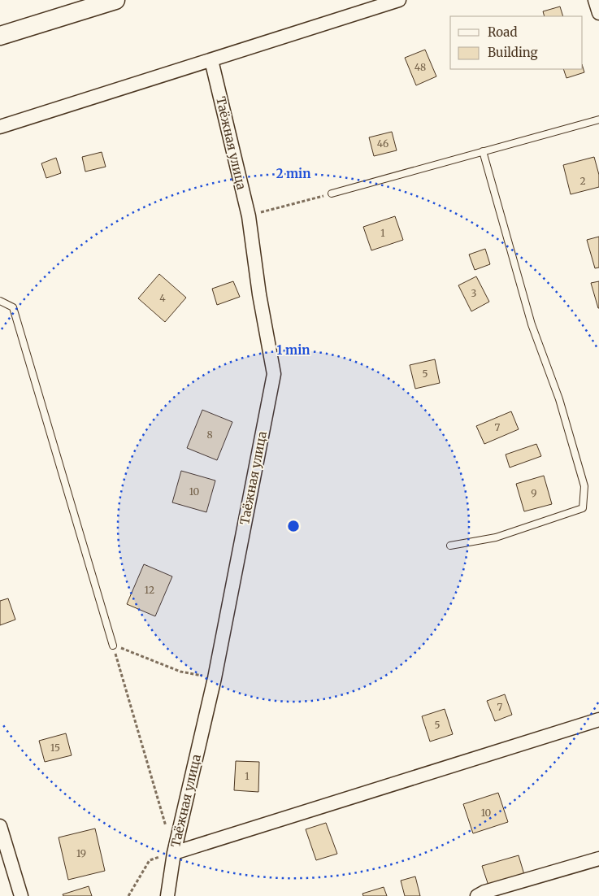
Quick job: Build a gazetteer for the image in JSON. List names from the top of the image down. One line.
{"streets":{"street":["Таёжная улица"]},"house_numbers":["48","46","2","1","3","4","5","7","8","10","9","12","7","5","15","1","10","19"],"legend":["Road","Building"],"rings":["2 min","1 min"]}
